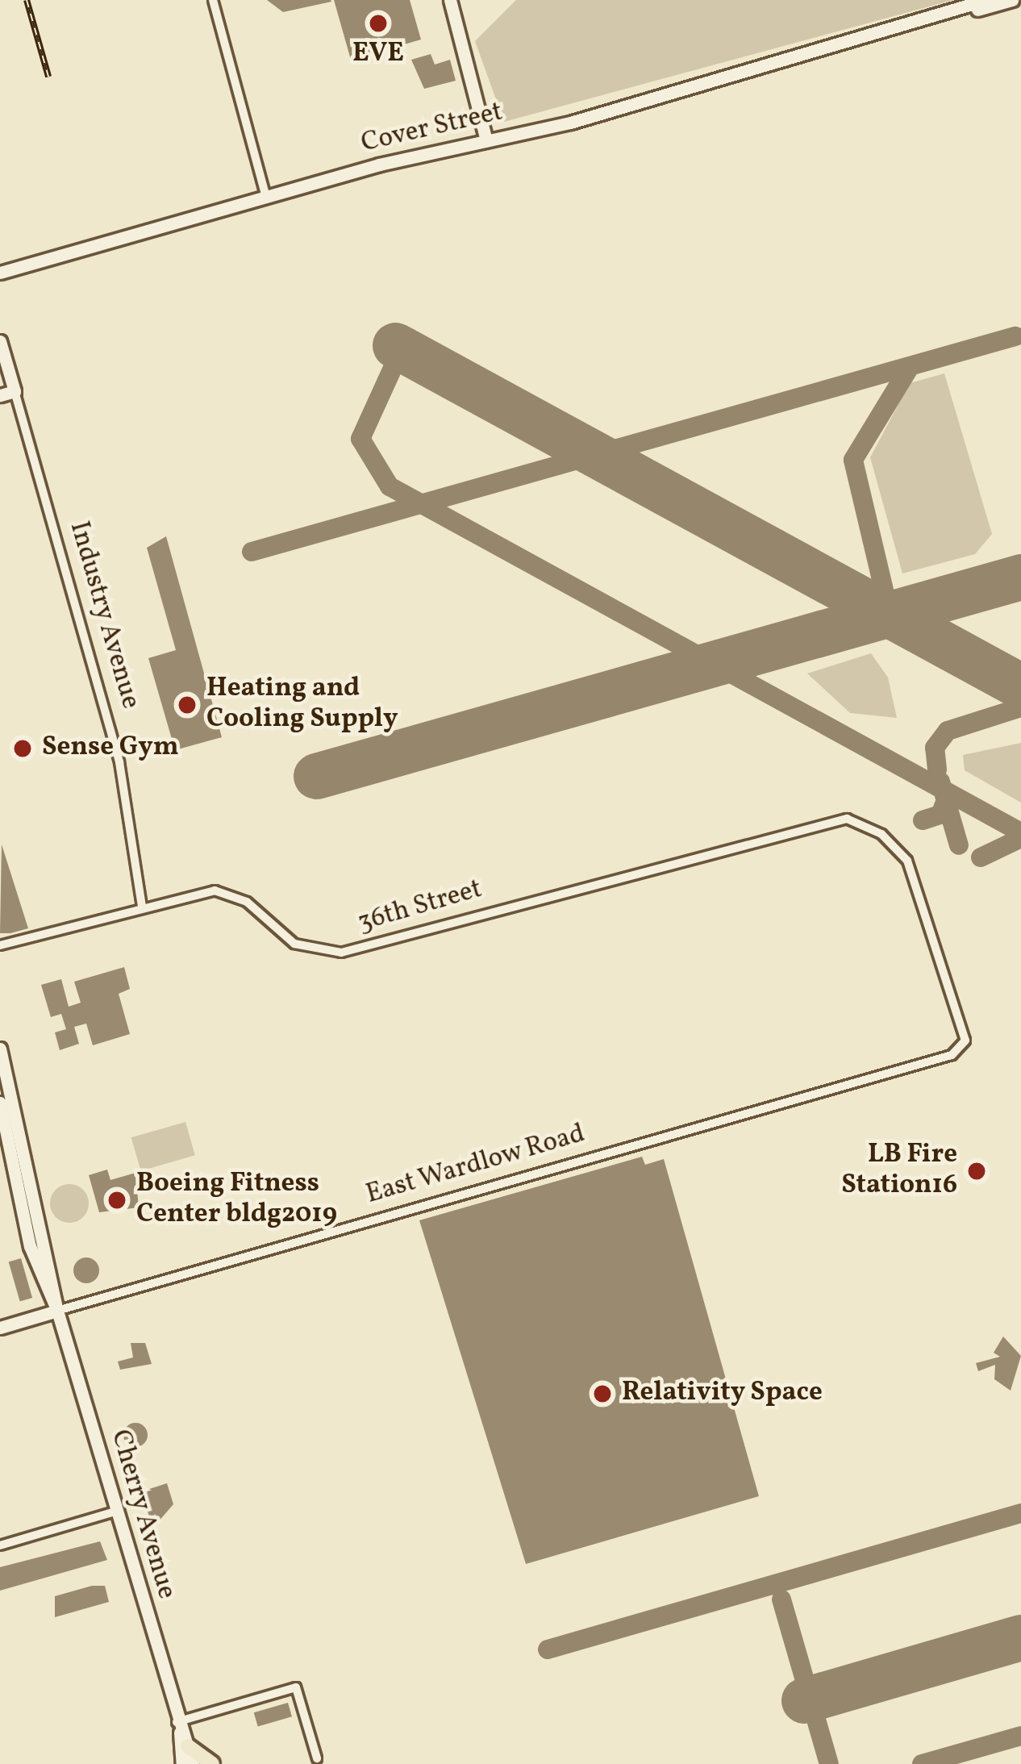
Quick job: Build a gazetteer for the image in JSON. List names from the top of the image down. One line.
{"streets":{"street":["Cover Street","Industry Avenue","36th Street","East Wardlow Road","Cherry Avenue"]},"crossings":[["Industry Avenue","36th Street"],["36th Street","East Wardlow Road"],["East Wardlow Road","Cherry Avenue"]],"places":["EVE","Heating and Cooling Supply","Sense Gym","LB Fire Station16","Boeing Fitness Center bldg2019","Relativity Space"]}
